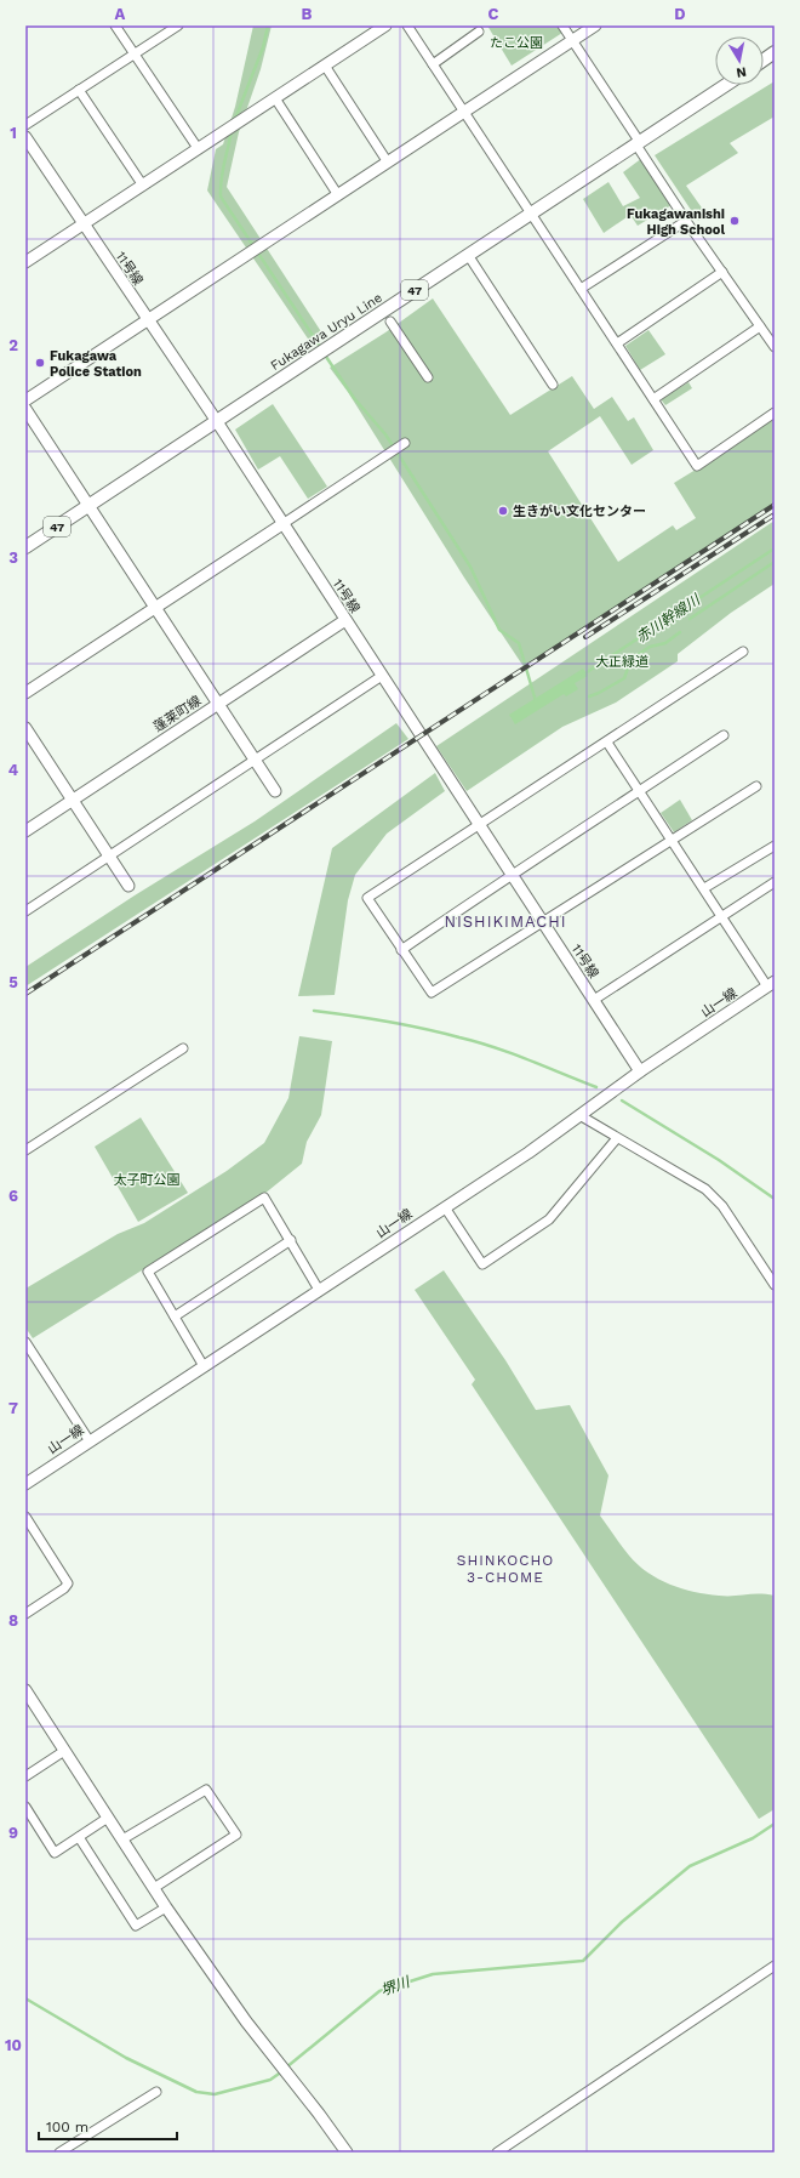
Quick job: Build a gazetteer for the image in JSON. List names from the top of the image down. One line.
{"streets":{"main road":["47","Fukagawa Uryu Line"],"street":["11号線","蓬莱町線","山一線"]},"crossings":[["11号線","Fukagawa Uryu Line"],["11号線","蓬莱町線"],["11号線","山一線"]],"districts":["NISHIKIMACHI","SHINKOCHO 3-CHOME"],"water":["赤川幹線川","堺川"],"parks":["たこ公園","大正緑道","太子町公園"],"places":["Fukagawanishi High School","Fukagawa Police Station","生きがい文化センター"],"scale_bar":"100 m","north":"bottom","grid":{"columns":["A","B","C","D"],"rows":["1","2","3","4","5","6","7","8","9","10"]}}
